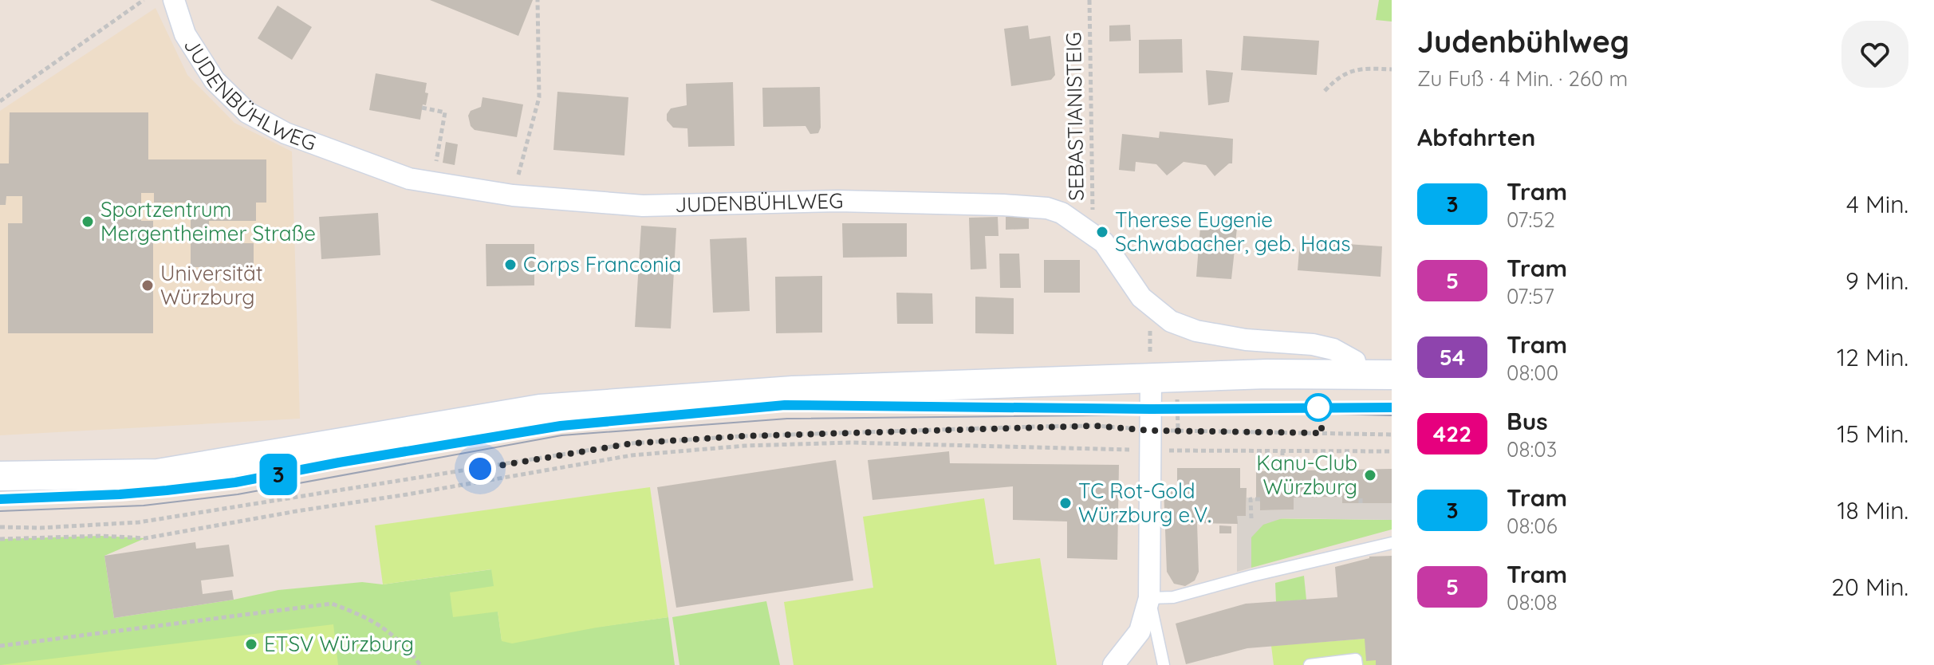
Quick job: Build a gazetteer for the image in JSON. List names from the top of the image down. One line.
{"streets":{"street":["JUDENBÜHLWEG"],"path":["SEBASTIANISTEIG"]},"crossings":[["JUDENBÜHLWEG","SEBASTIANISTEIG"]],"places":["Sportzentrum Mergentheimer Straße","Therese Eugenie Schwabacher, geb. Haas","Corps Franconia","Universität Würzburg","Kanu-Club Würzburg","TC Rot-Gold Würzburg e.V.","ETSV Würzburg"],"lines":["tram line 3"],"page":{"on_map":"3","heading":[["Judenbühlweg","Zu Fuß · 4 Min. · 260 m"],"Abfahrten"],"list":[{"mark":"3","name":"Tram","note":"07:52","value":"4 Min."},{"mark":"5","name":"Tram","note":"07:57","value":"9 Min."},{"mark":"54","name":"Tram","note":"08:00","value":"12 Min."},{"mark":"422","name":"Bus","note":"08:03","value":"15 Min."},{"mark":"3","name":"Tram","note":"08:06","value":"18 Min."},{"mark":"5","name":"Tram","note":"08:08","value":"20 Min."}]}}
